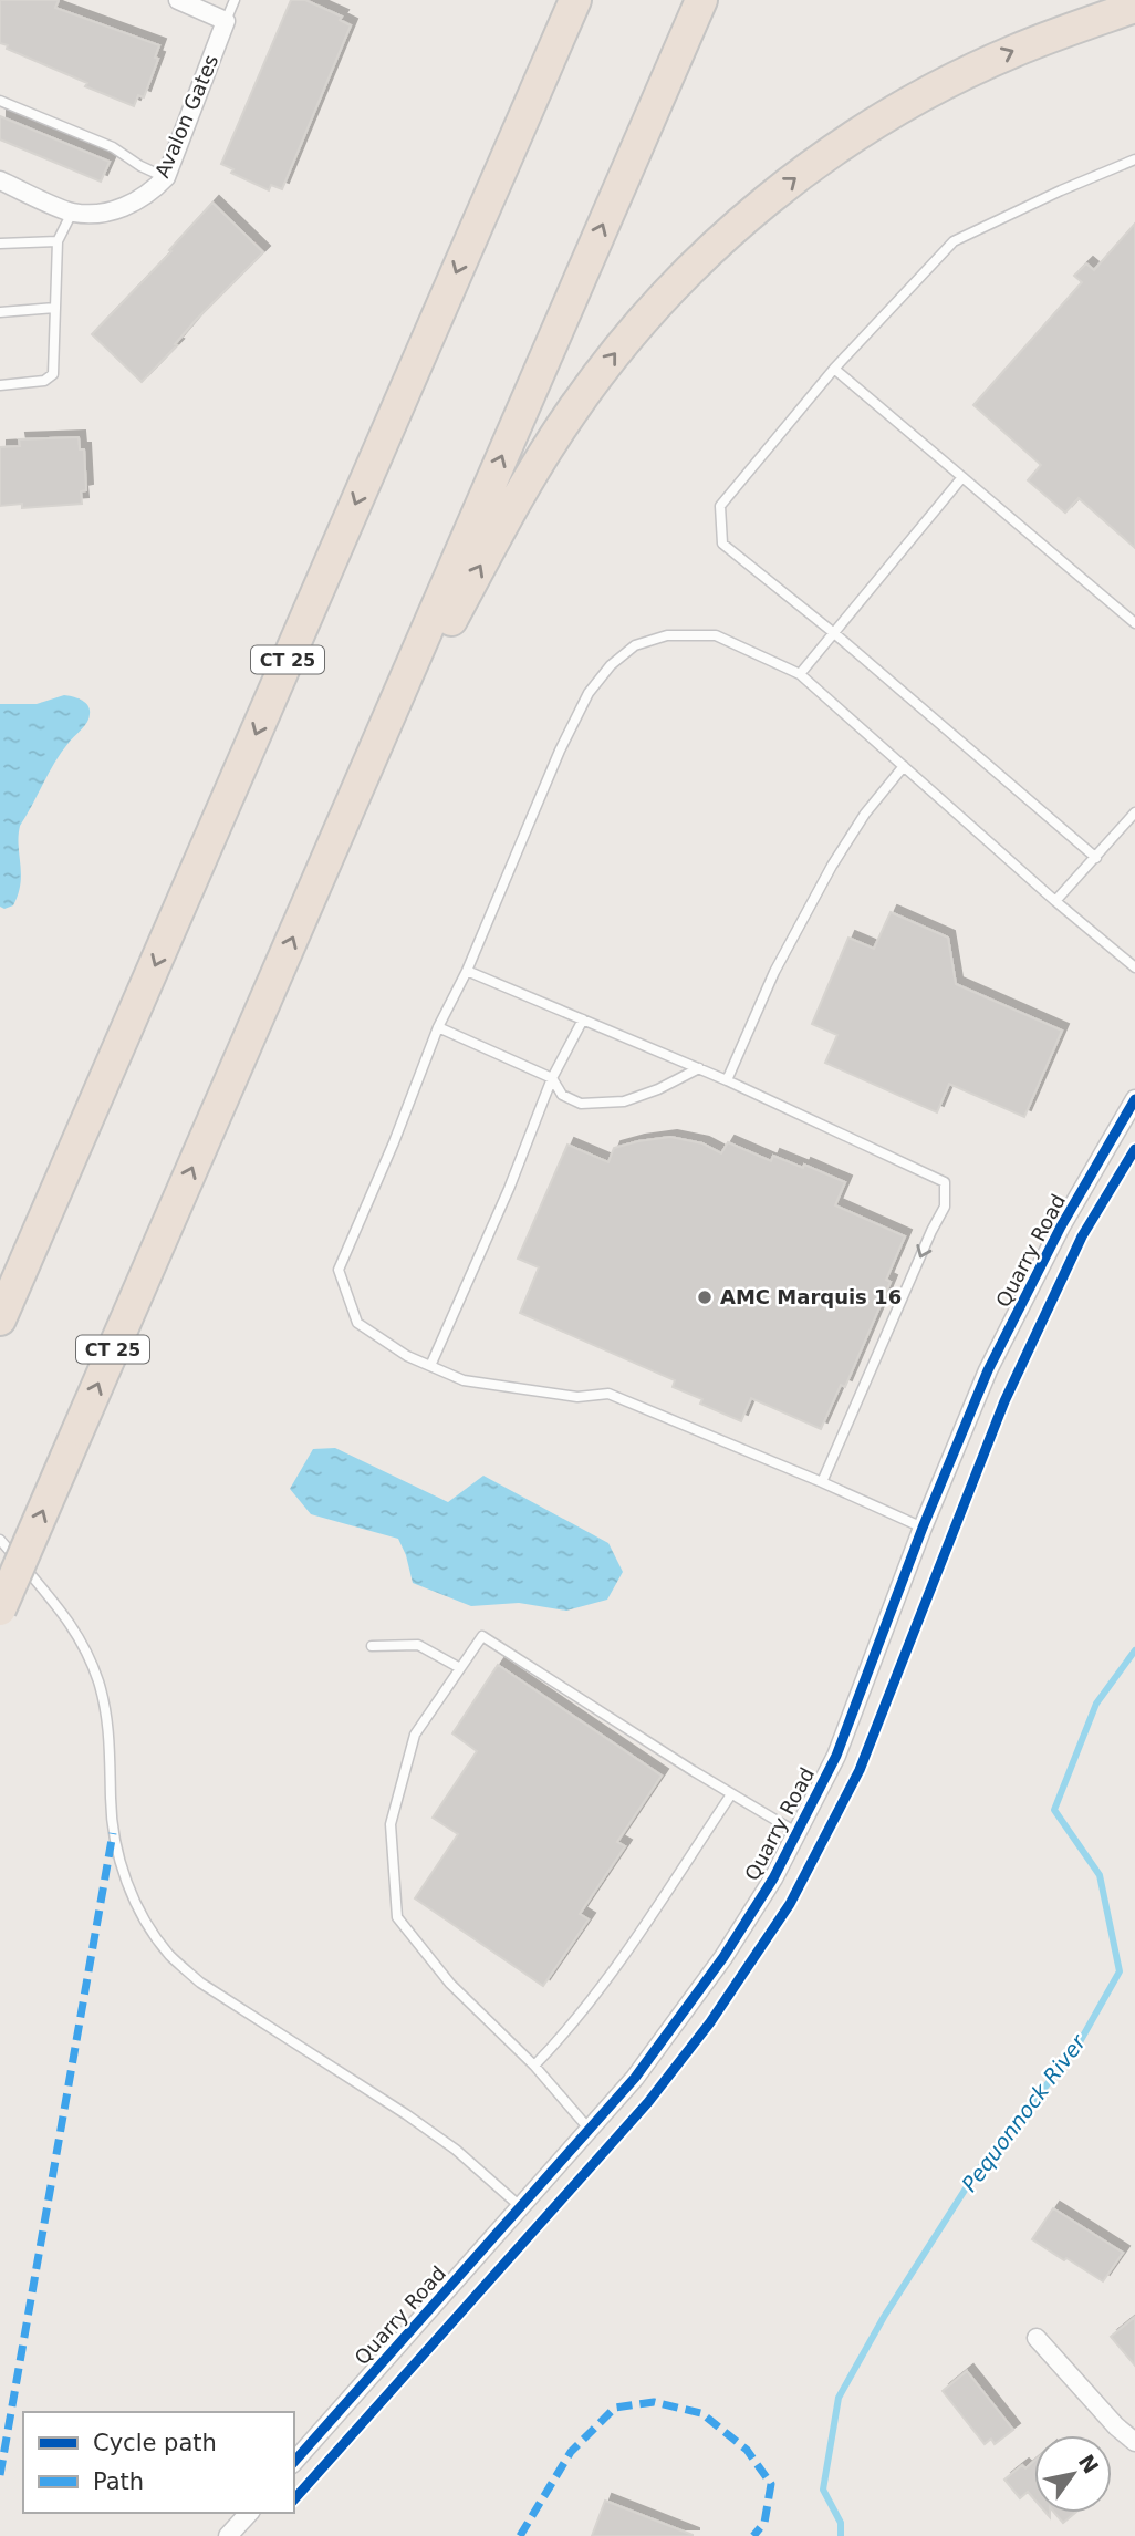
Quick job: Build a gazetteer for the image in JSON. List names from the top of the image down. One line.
{"streets":{"highway":["CT 25"],"street":["Avalon Gates","Quarry Road"]},"water":["Pequonnock River"],"places":["AMC Marquis 16"],"legend":["Cycle path","Path"],"north":"top right"}
